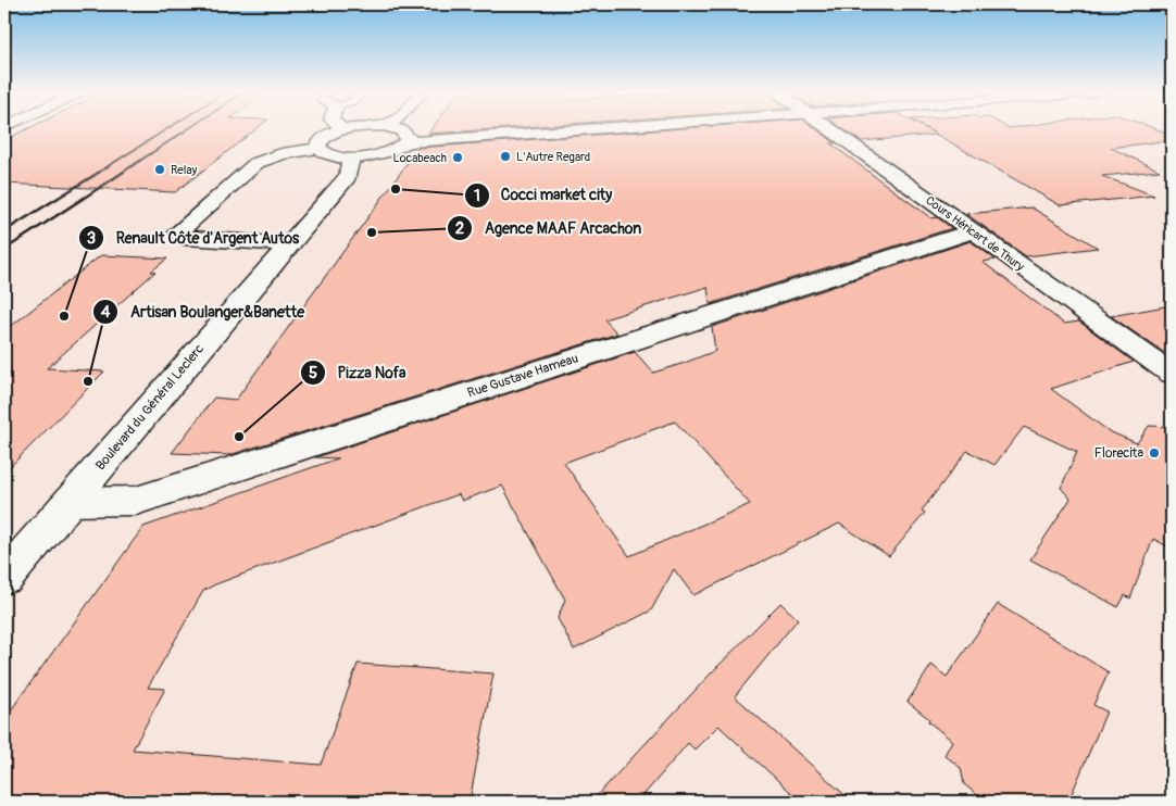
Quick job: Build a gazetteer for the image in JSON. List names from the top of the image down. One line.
{"streets":{"street":["Cours Héricart de Thury","Rue Gustave Hameau","Boulevard du Général Leclerc"]},"crossings":[["Cours Héricart de Thury","Rue Gustave Hameau"],["Rue Gustave Hameau","Boulevard du Général Leclerc"]],"places":["L'Autre Regard","Locabeach","Relay","Cocci market city","Agence MAAF Arcachon","Renault Côte d'Argent Autos","Artisan Boulanger&Banette","Pizza Nofa","Florecita"]}
